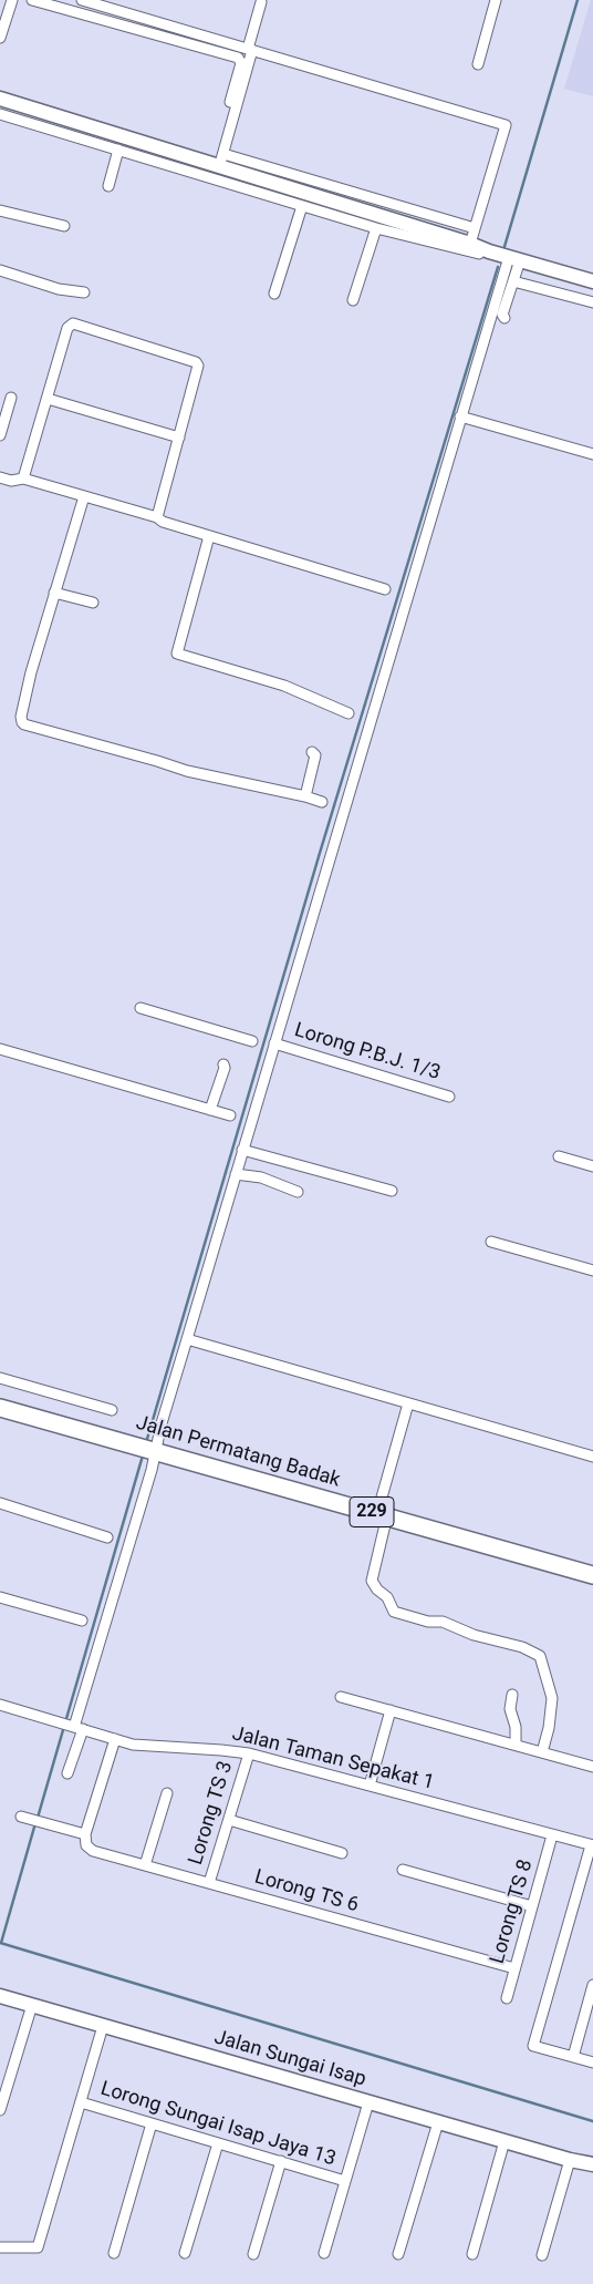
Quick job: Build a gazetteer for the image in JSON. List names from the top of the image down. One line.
{"streets":{"main road":["Jalan Permatang Badak","229"],"street":["Lorong P.B.J. 1/3","Jalan Taman Sepakat 1","Lorong TS 3","Lorong TS 6","Lorong TS 8","Jalan Sungai Isap","Lorong Sungai Isap Jaya 13"]},"crossings":[["Jalan Taman Sepakat 1","Lorong TS 3"],["Jalan Taman Sepakat 1","Lorong TS 8"],["Lorong TS 3","Lorong TS 6"],["Lorong TS 6","Lorong TS 8"]]}
